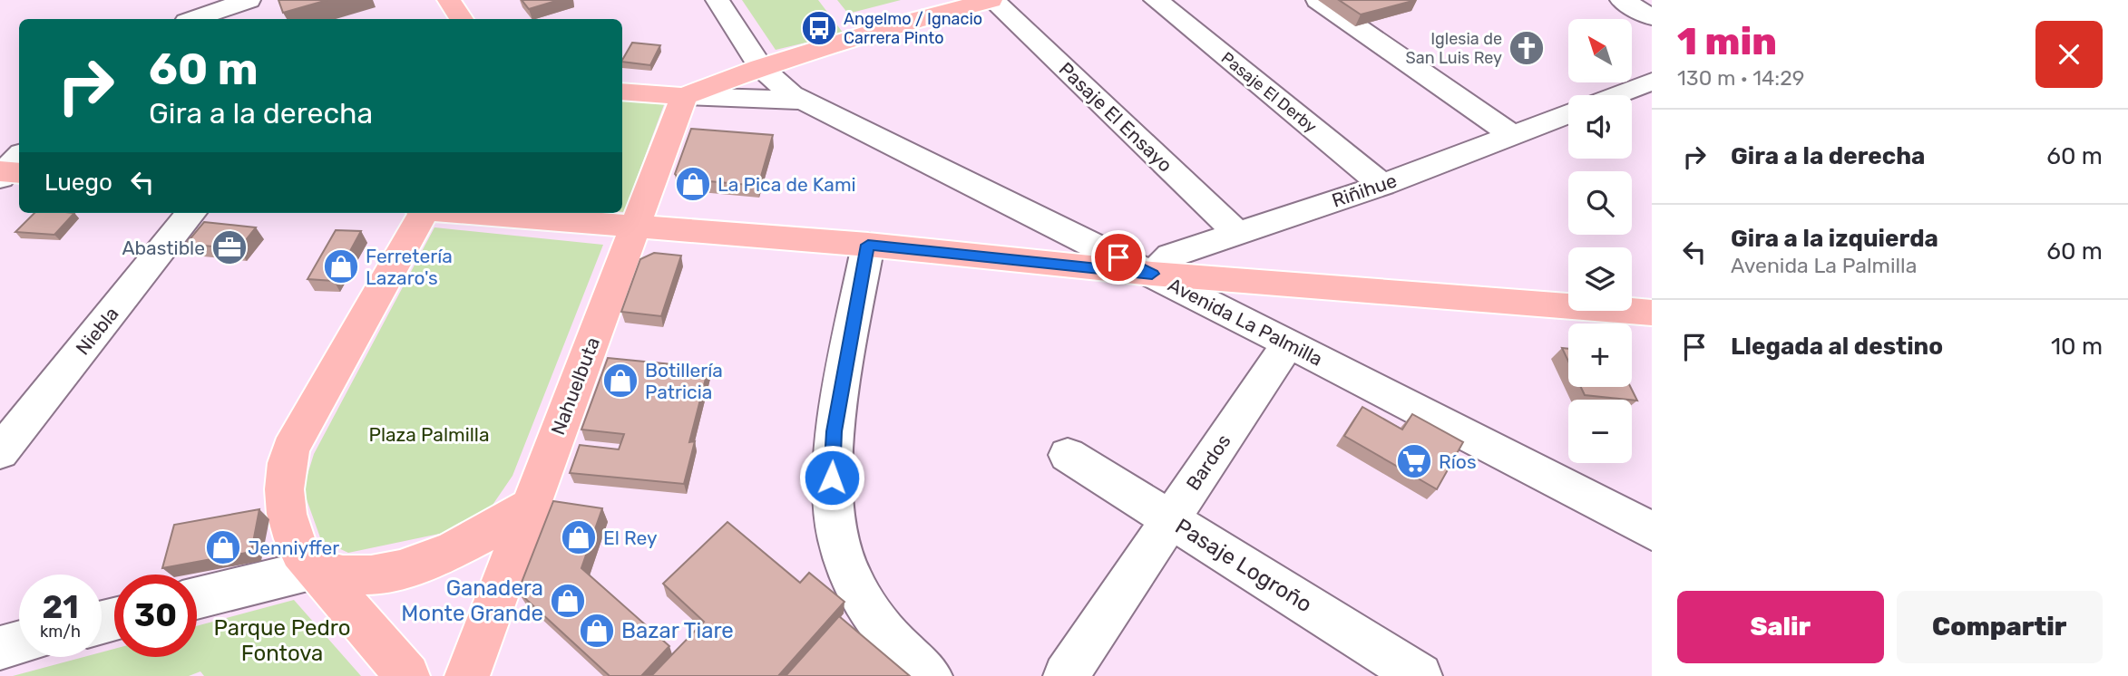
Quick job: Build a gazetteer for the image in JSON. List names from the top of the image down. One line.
{"streets":{"main road":["Nahuelbuta"],"street":["Pasaje El Derby","Pasaje El Ensayo","Riñihue","Avenida La Palmilla","Niebla","Bardos","Pasaje Logroño"]},"crossings":[["Pasaje El Derby","Riñihue"],["Pasaje El Ensayo","Riñihue"],["Riñihue","Avenida La Palmilla"],["Avenida La Palmilla","Nahuelbuta"],["Avenida La Palmilla","Bardos"],["Bardos","Pasaje Logroño"]],"parks":["Plaza Palmilla","Parque Pedro Fontova"],"places":{"bus stop":["Angelmo / Ignacio Carrera Pinto"],"church":["Iglesia de San Luis Rey"],"shop":["La Pica de Kami","Ferretería Lazaro's","Botillería Patricia","El Rey","Jenniyffer","Ganadera Monte Grande","Bazar Tiare"],"office":["Abastible"],"supermarket":["Ríos"]},"north":"top left","page":{"heading":["1 min","130 m · 14:29"],"map_buttons":["+","−"],"turn":["60 m","Gira a la derecha"],"list":[{"name":"Gira a la derecha","value":"60 m"},{"name":"Gira a la izquierda","note":"Avenida La Palmilla","value":"60 m"},{"name":"Llegada al destino","value":"10 m"}],"then":"Luego","speed":"21 km/h","limit":"30","buttons":["Salir","Compartir"]}}
